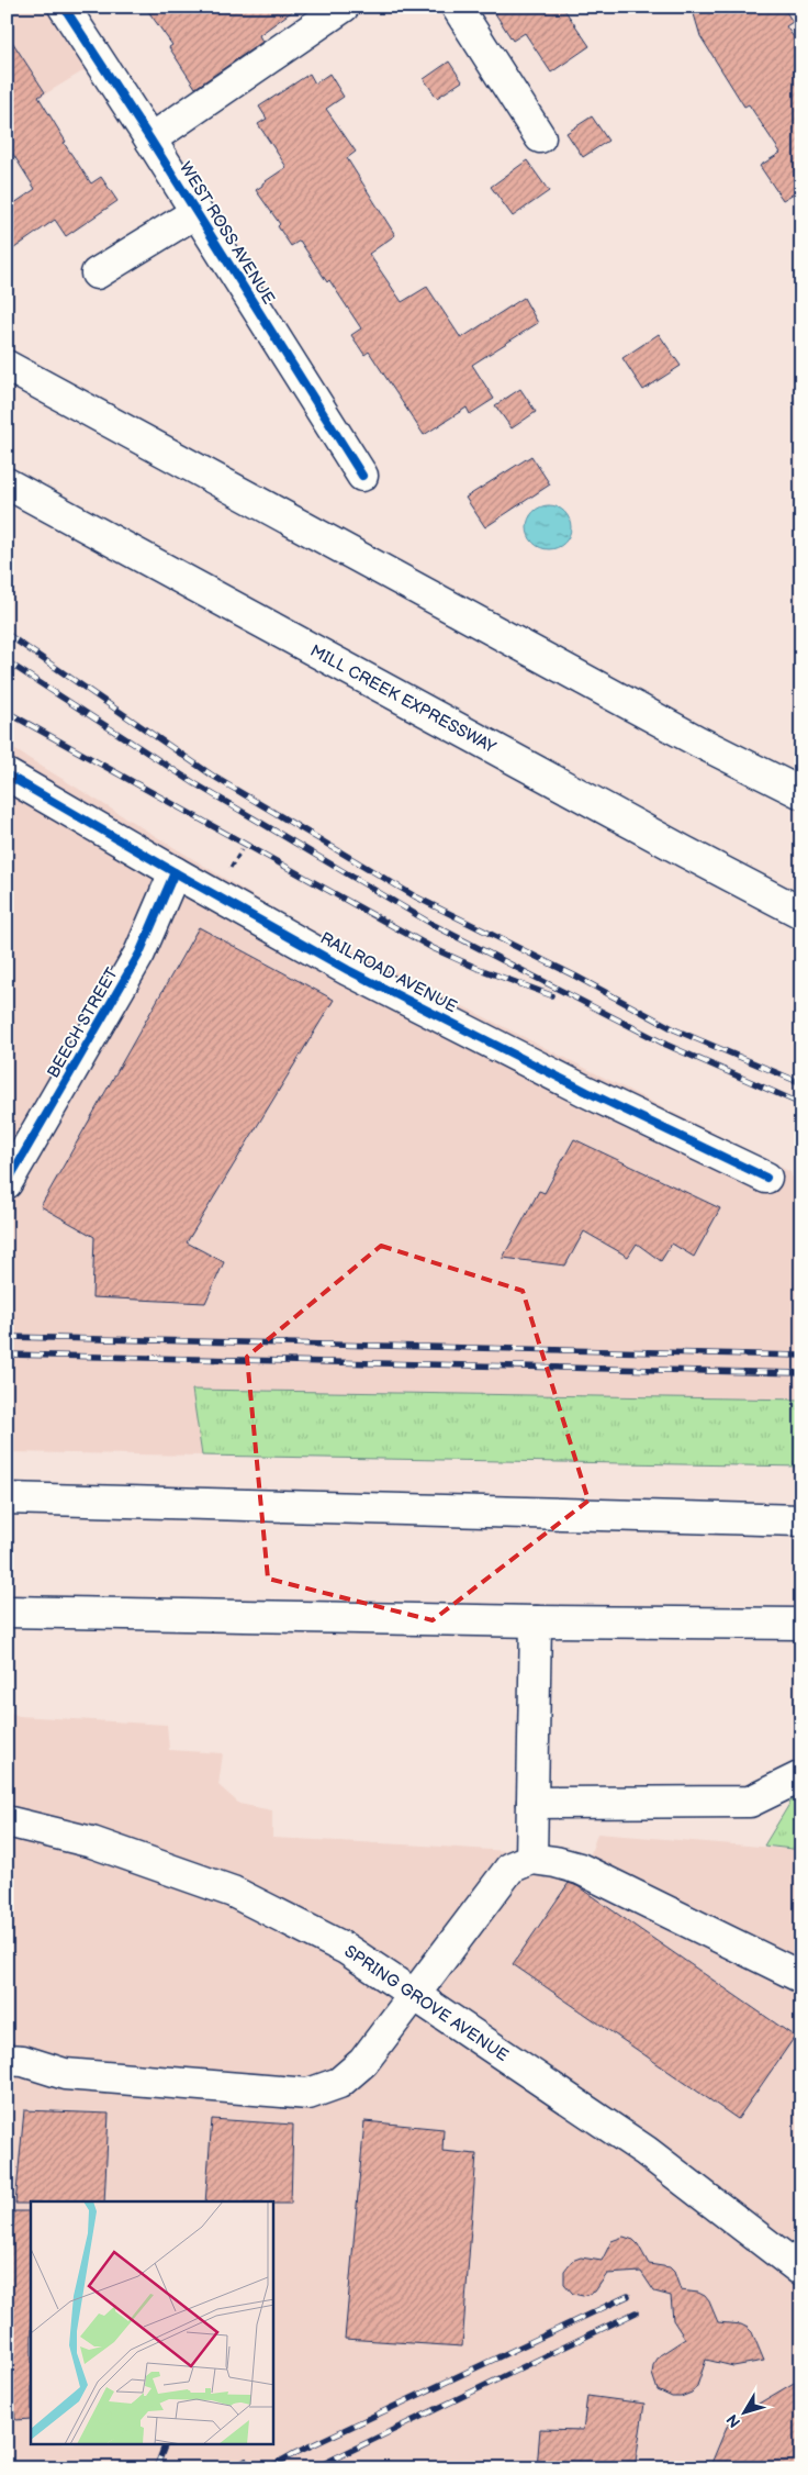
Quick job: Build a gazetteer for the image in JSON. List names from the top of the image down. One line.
{"streets":{"main road":["WEST ROSS AVENUE","MILL CREEK EXPRESSWAY","RAILROAD AVENUE","BEECH STREET","SPRING GROVE AVENUE"]},"crossings":[["RAILROAD AVENUE","BEECH STREET"]],"north":"bottom left"}
